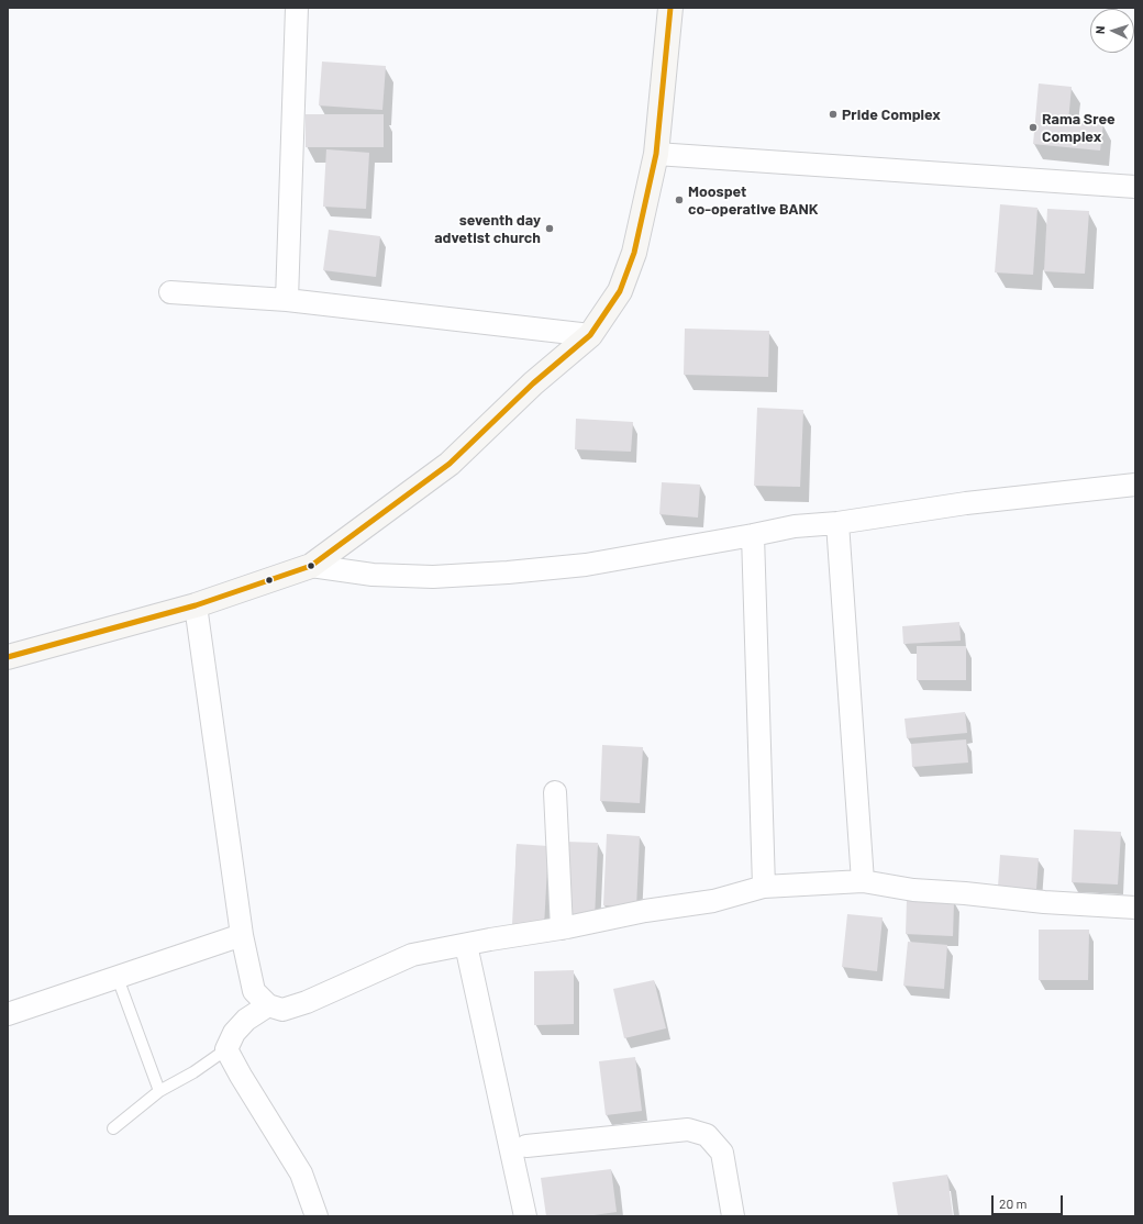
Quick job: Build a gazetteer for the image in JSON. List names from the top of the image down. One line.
{"places":["Pride Complex","Rama Sree Complex","Moospet co-operative BANK","seventh day advetist church"],"scale_bar":"20 m","north":"left"}
